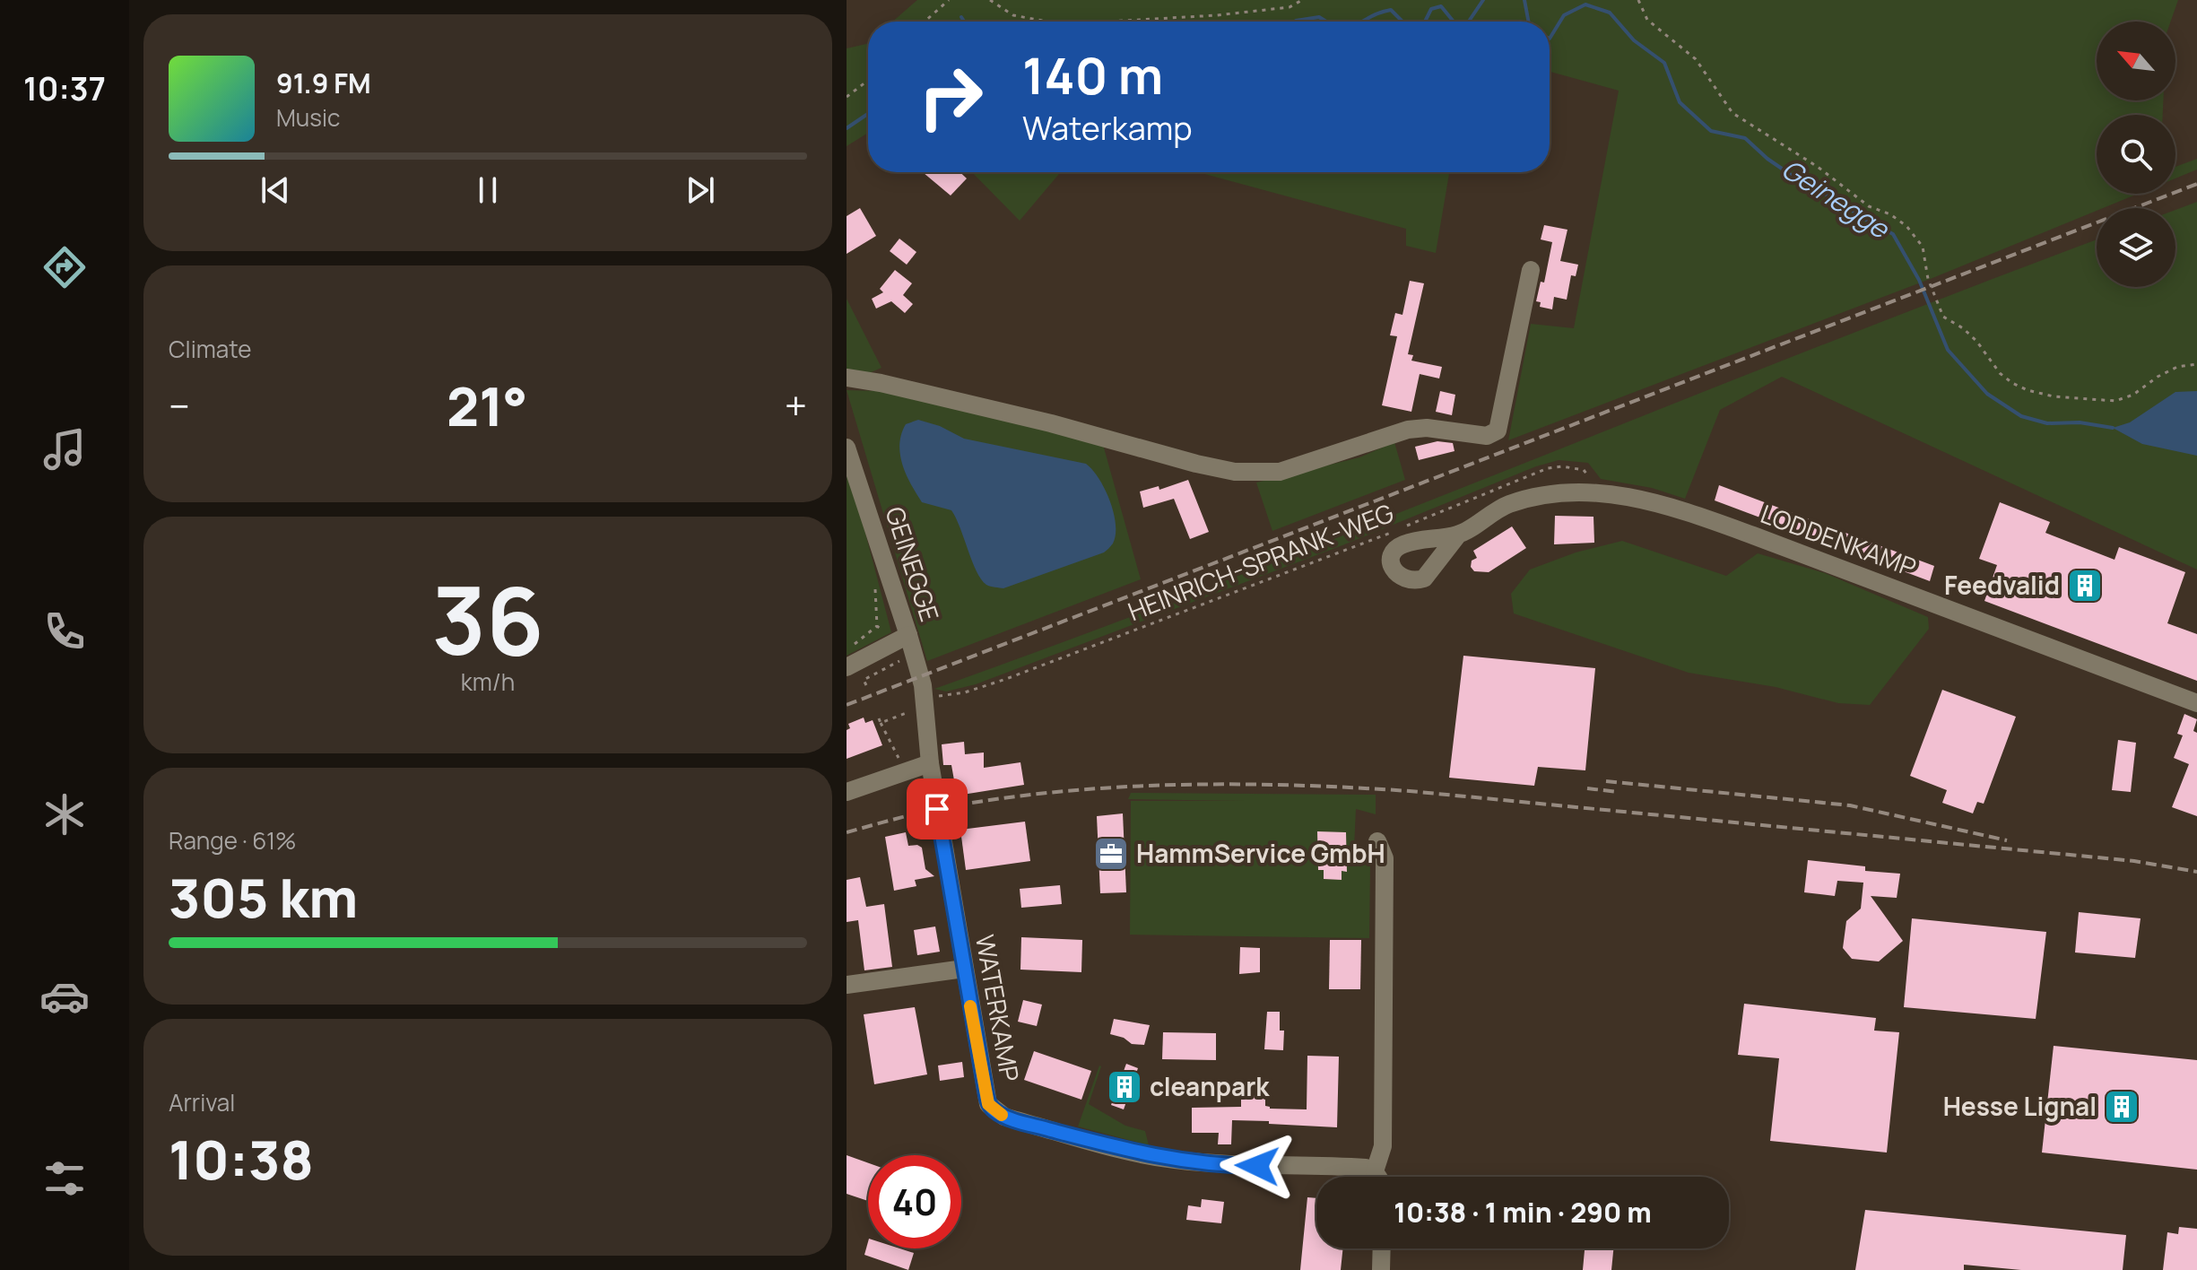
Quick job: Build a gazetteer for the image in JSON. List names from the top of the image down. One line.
{"streets":{"street":["LODDENKAMP","GEINEGGE","WATERKAMP"],"path":["HEINRICH-SPRANK-WEG"]},"crossings":[["LODDENKAMP","HEINRICH-SPRANK-WEG"],["HEINRICH-SPRANK-WEG","GEINEGGE"],["HEINRICH-SPRANK-WEG","WATERKAMP"],["GEINEGGE","WATERKAMP"]],"water":["Geinegge"],"places":{"building":["Feedvalid","cleanpark","Hesse Lignal"],"office":["HammService GmbH"]},"north":"top left","page":{"tabs":"10:37","turn":["140 m","Waterkamp"],"song":["91.9 FM","Music"],"tile":["Climate",["36","km/h"],["Range · 61%","305 km"],["Arrival","10:38"]],"heat":["−","21°","+"],"limit":"40","trip":"10:38 · 1 min · 290 m"}}
